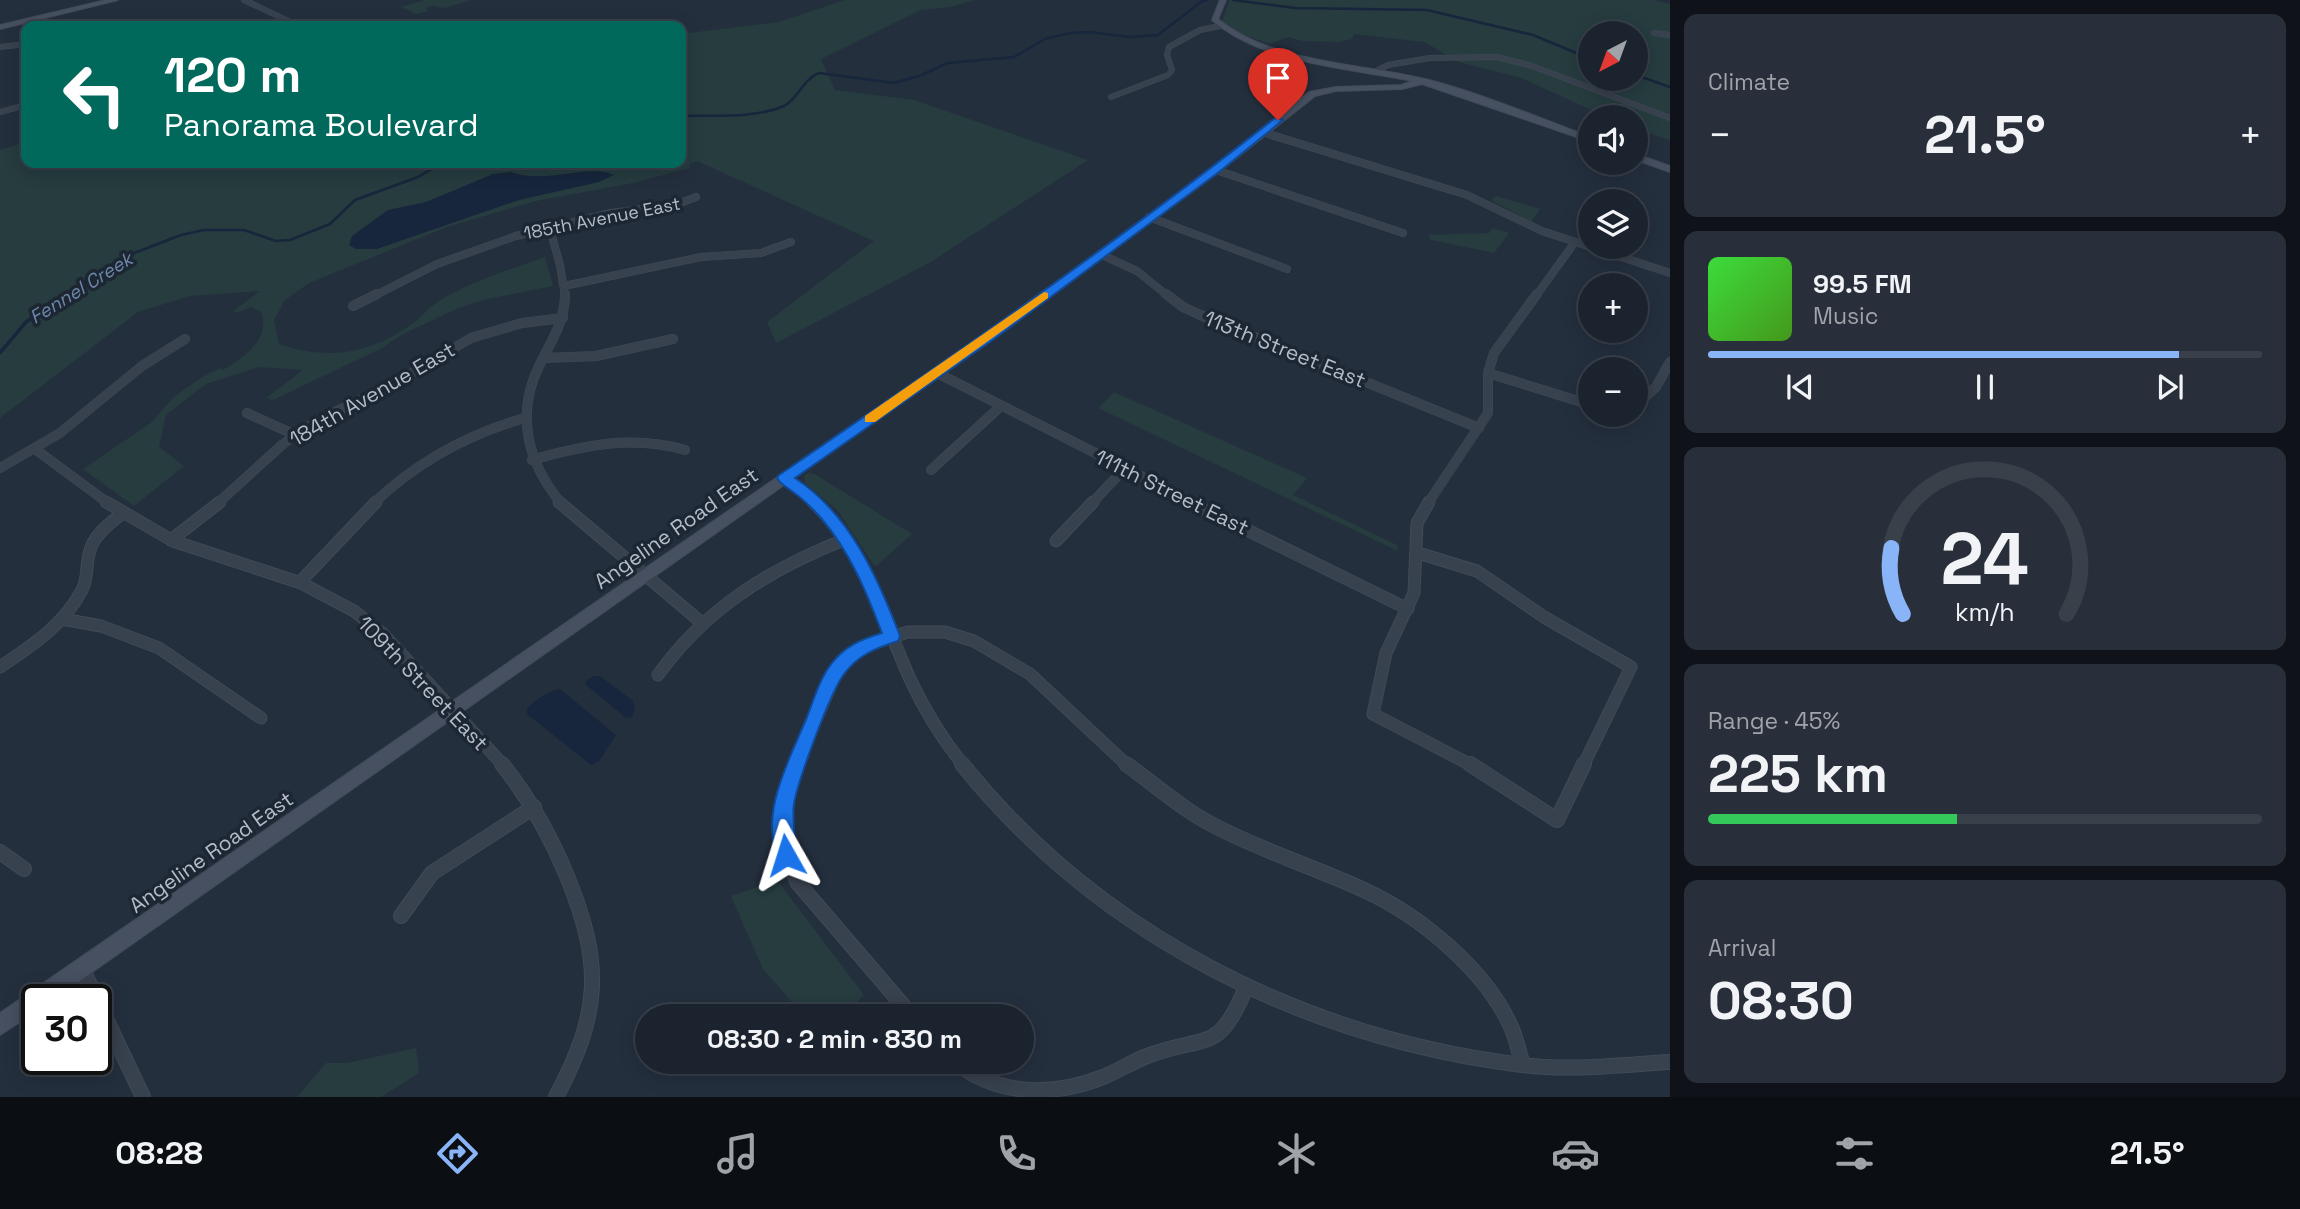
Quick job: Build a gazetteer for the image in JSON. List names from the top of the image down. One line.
{"streets":{"street":["185th Avenue East","113th Street East","184th Avenue East","111th Street East","Angeline Road East","109th Street East"]},"crossings":[["113th Street East","Angeline Road East"],["184th Avenue East","109th Street East"],["111th Street East","Angeline Road East"],["Angeline Road East","109th Street East"]],"water":["Fennel Creek"],"north":"bottom left","page":{"tile":["Climate",["Range · 45%","225 km"],["Arrival","08:30"]],"map_buttons":["+","−"],"turn":["120 m","Panorama Boulevard"],"heat":["−","21.5°","+"],"song":["99.5 FM","Music"],"limit":"30","trip":"08:30 · 2 min · 830 m","tabs":["08:28","21.5°"],"gauge":["24","km/h"]}}
